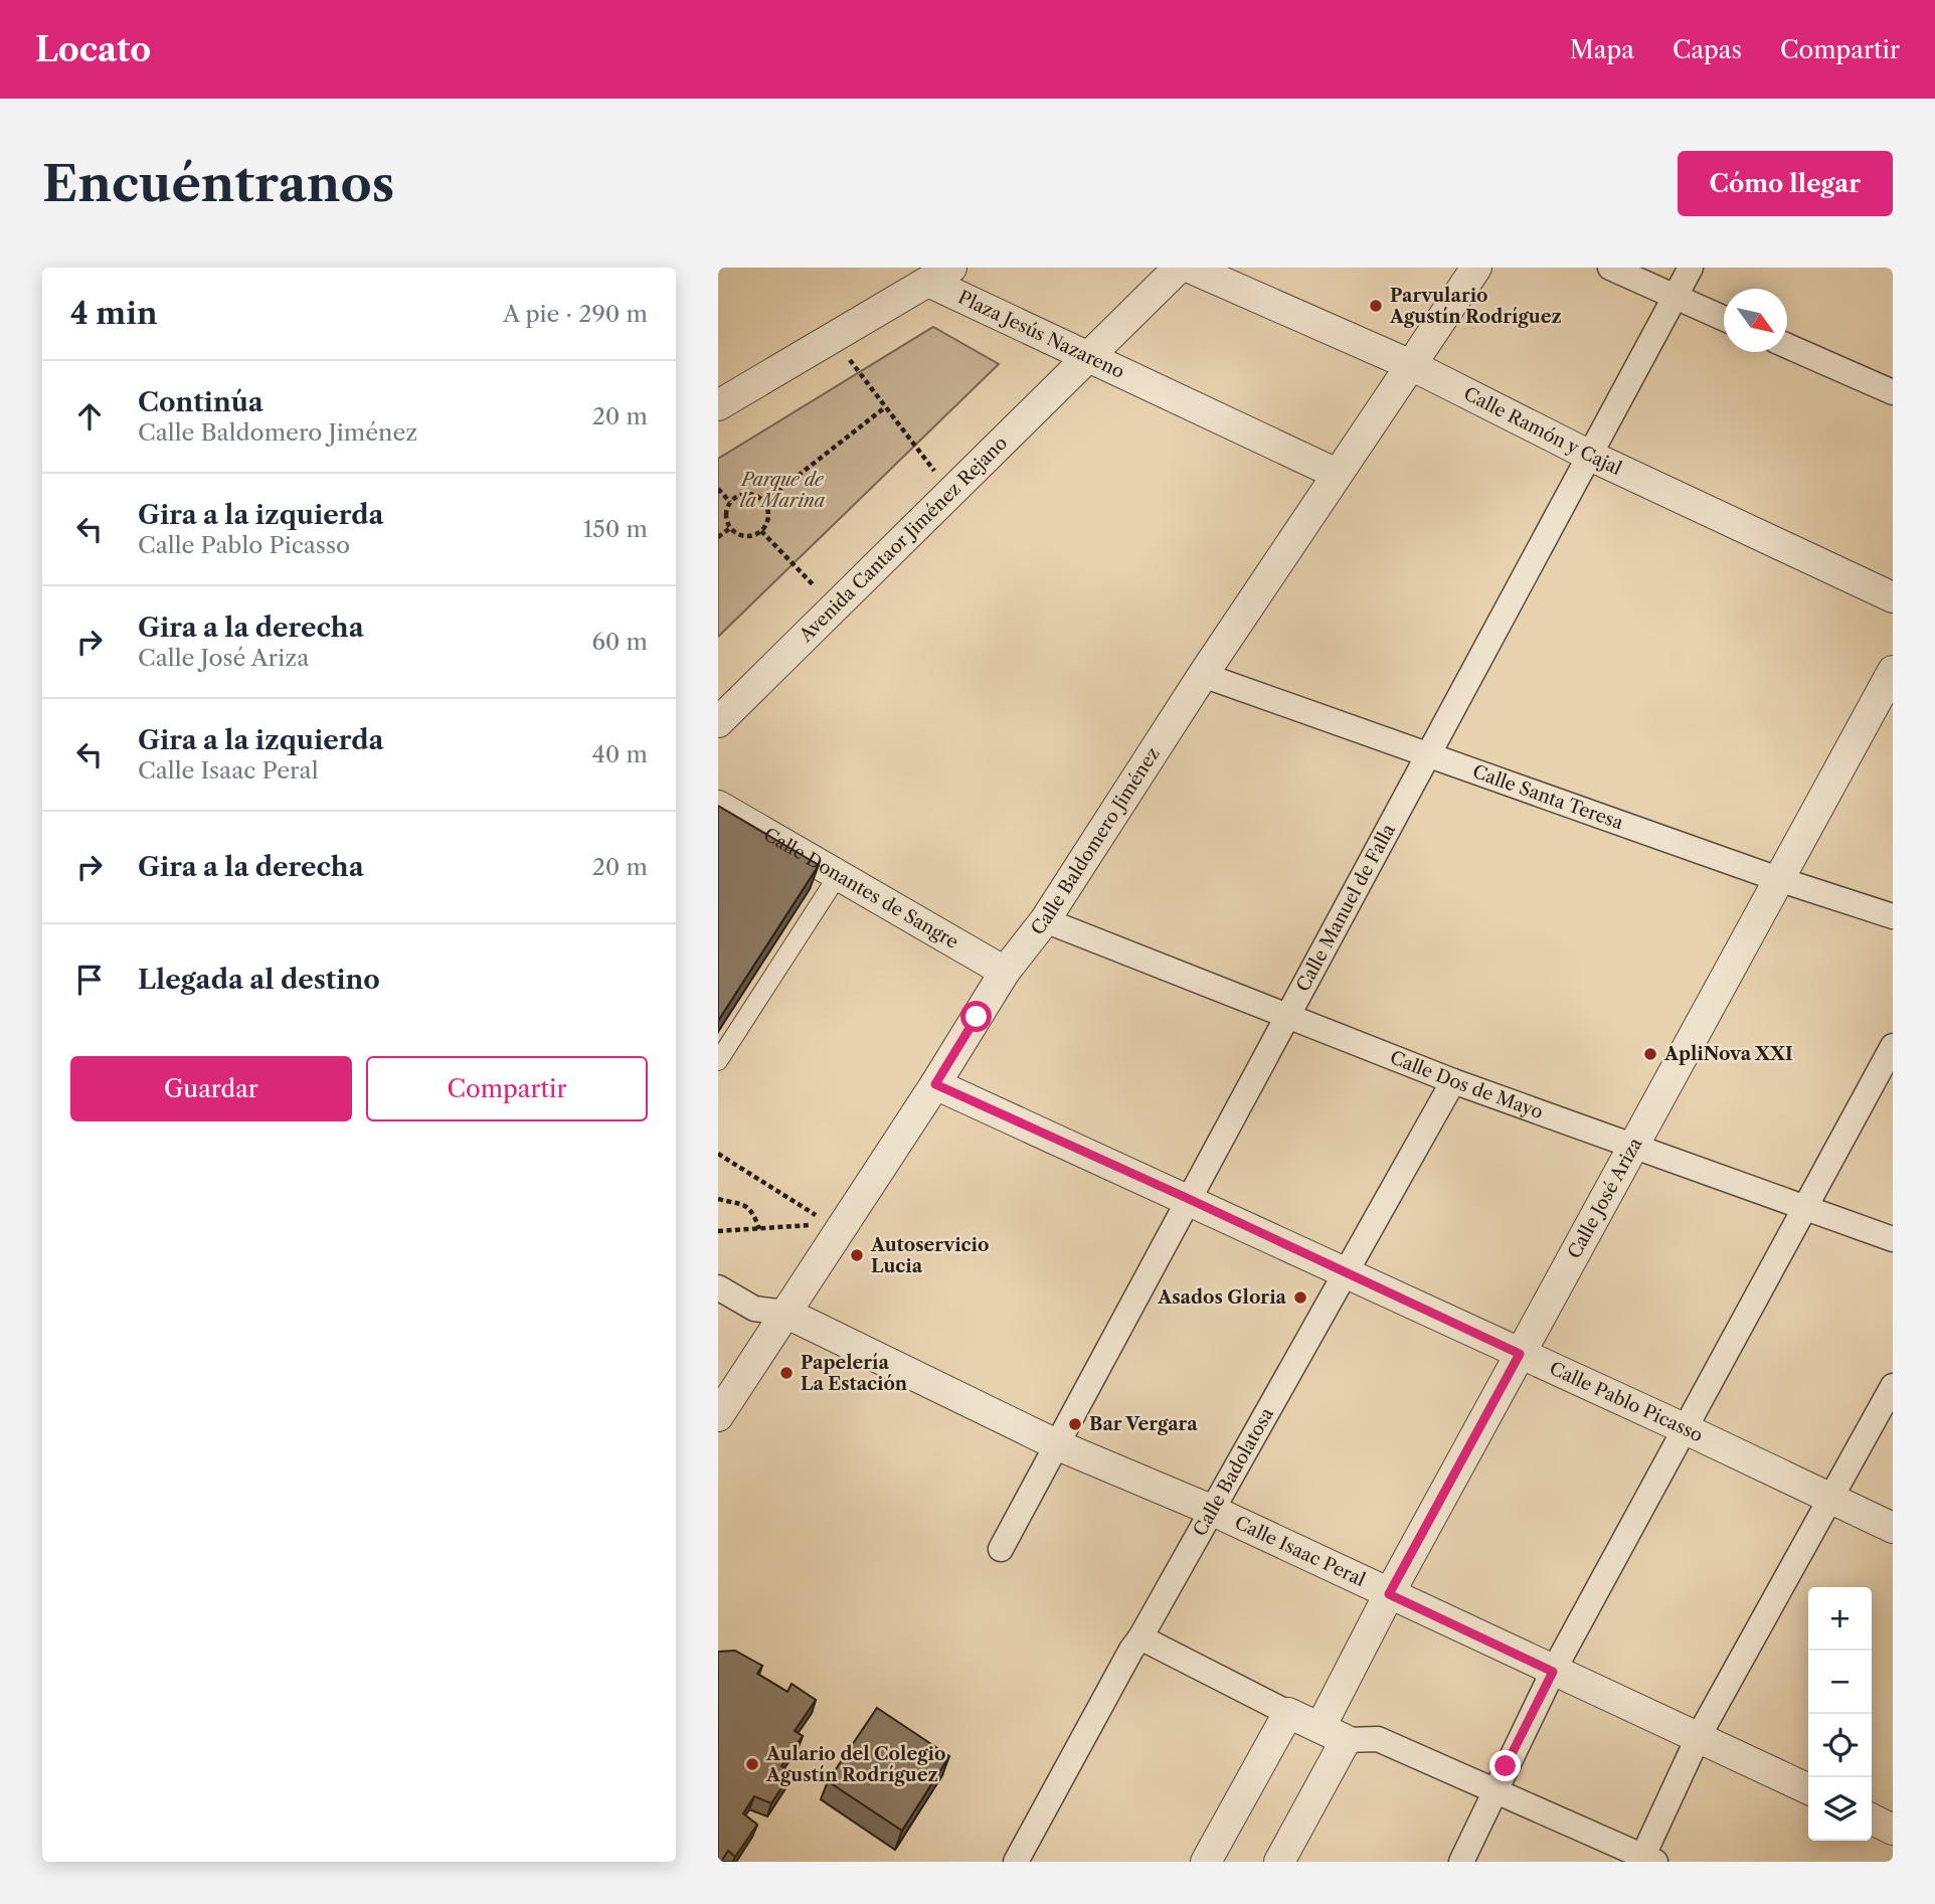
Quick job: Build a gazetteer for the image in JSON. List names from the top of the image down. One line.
{"streets":{"street":["Plaza Jesús Nazareno","Calle Ramón y Cajal","Avenida Cantaor Jiménez Rejano","Calle Santa Teresa","Calle Baldomero Jiménez","Calle Donantes de Sangre","Calle Manuel de Falla","Calle Dos de Mayo","Calle José Ariza","Calle Pablo Picasso","Calle Badolatosa","Calle Isaac Peral"]},"crossings":[["Plaza Jesús Nazareno","Avenida Cantaor Jiménez Rejano"],["Plaza Jesús Nazareno","Calle Baldomero Jiménez"],["Calle Ramón y Cajal","Calle Baldomero Jiménez"],["Calle Ramón y Cajal","Calle Manuel de Falla"],["Calle Santa Teresa","Calle Baldomero Jiménez"],["Calle Santa Teresa","Calle Manuel de Falla"],["Calle Santa Teresa","Calle José Ariza"],["Calle Baldomero Jiménez","Calle Donantes de Sangre"],["Calle Baldomero Jiménez","Calle Dos de Mayo"],["Calle Baldomero Jiménez","Calle Pablo Picasso"],["Calle Baldomero Jiménez","Calle Isaac Peral"],["Calle Manuel de Falla","Calle Dos de Mayo"],["Calle Manuel de Falla","Calle Pablo Picasso"],["Calle Manuel de Falla","Calle Isaac Peral"],["Calle Dos de Mayo","Calle José Ariza"],["Calle Dos de Mayo","Calle Badolatosa"],["Calle José Ariza","Calle Pablo Picasso"],["Calle José Ariza","Calle Isaac Peral"],["Calle Pablo Picasso","Calle Badolatosa"],["Calle Badolatosa","Calle Isaac Peral"]],"parks":["Parque de la Marina"],"places":["Parvulario Agustín Rodríguez","ApliNova XXI","Autoservicio Lucia","Asados Gloria","Papelería La Estación","Bar Vergara","Aulario del Colegio Agustín Rodríguez"],"north":"bottom right","page":{"header":"Locato","nav":["Mapa","Capas","Compartir"],"buttons":["Cómo llegar",["Guardar","Compartir"]],"title":"Encuéntranos","heading":["4 min","A pie · 290 m"],"list":[["Continúa","Calle Baldomero Jiménez","20 m"],["Gira a la izquierda","Calle Pablo Picasso","150 m"],["Gira a la derecha","Calle José Ariza","60 m"],["Gira a la izquierda","Calle Isaac Peral","40 m"],["Gira a la derecha","20 m"],"Llegada al destino"],"map_buttons":["+","−"]}}
